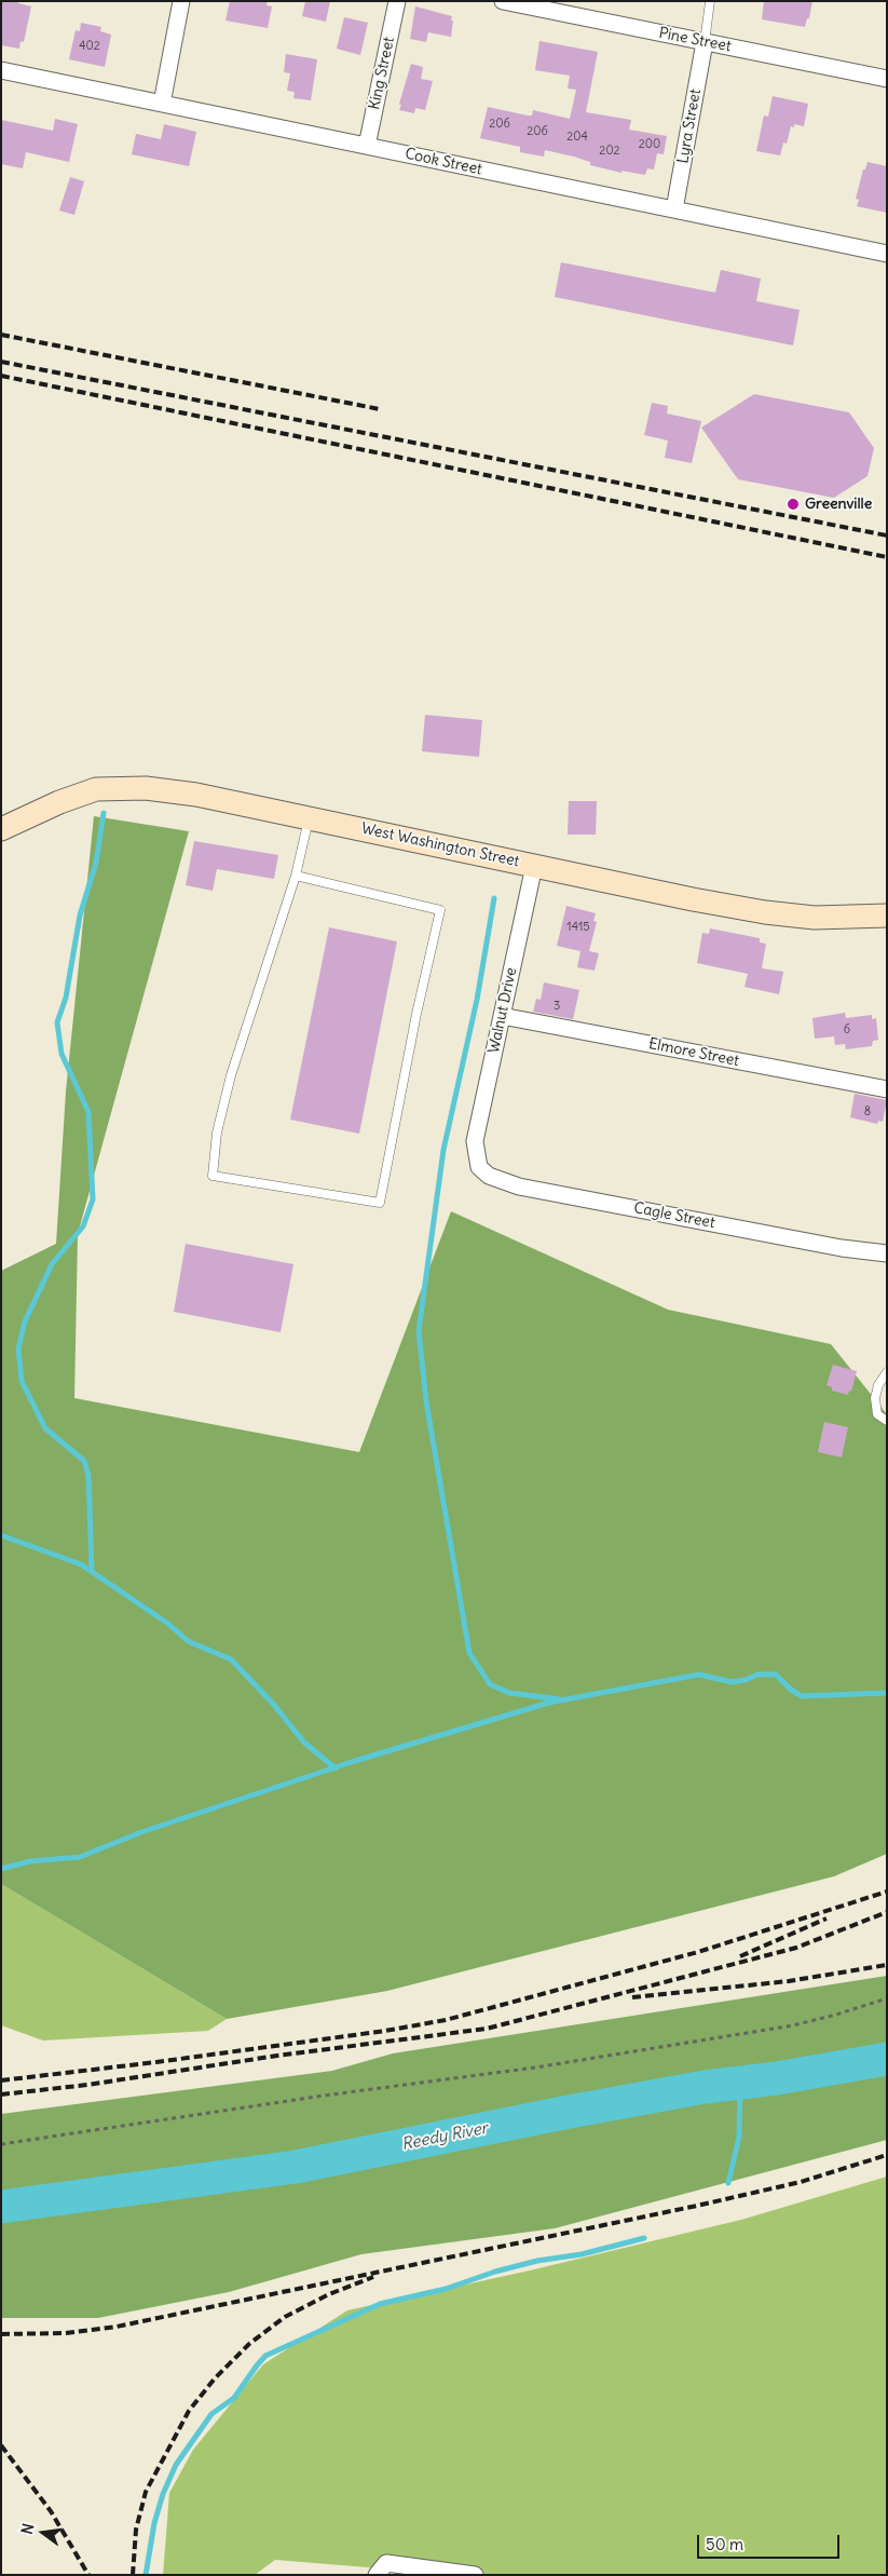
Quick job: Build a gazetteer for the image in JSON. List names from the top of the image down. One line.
{"streets":{"street":["Pine Street","King Street","Lyra Street","Cook Street","West Washington Street","Walnut Drive","Elmore Street","Cagle Street"]},"crossings":[["Pine Street","Lyra Street"],["King Street","Cook Street"],["Lyra Street","Cook Street"],["West Washington Street","Walnut Drive"],["Walnut Drive","Elmore Street"],["Walnut Drive","Cagle Street"]],"water":["Reedy River"],"places":["Greenville"],"house_numbers":["402","206","206","204","200","202","1415","3","6","8"],"scale_bar":"50 m","north":"left"}
